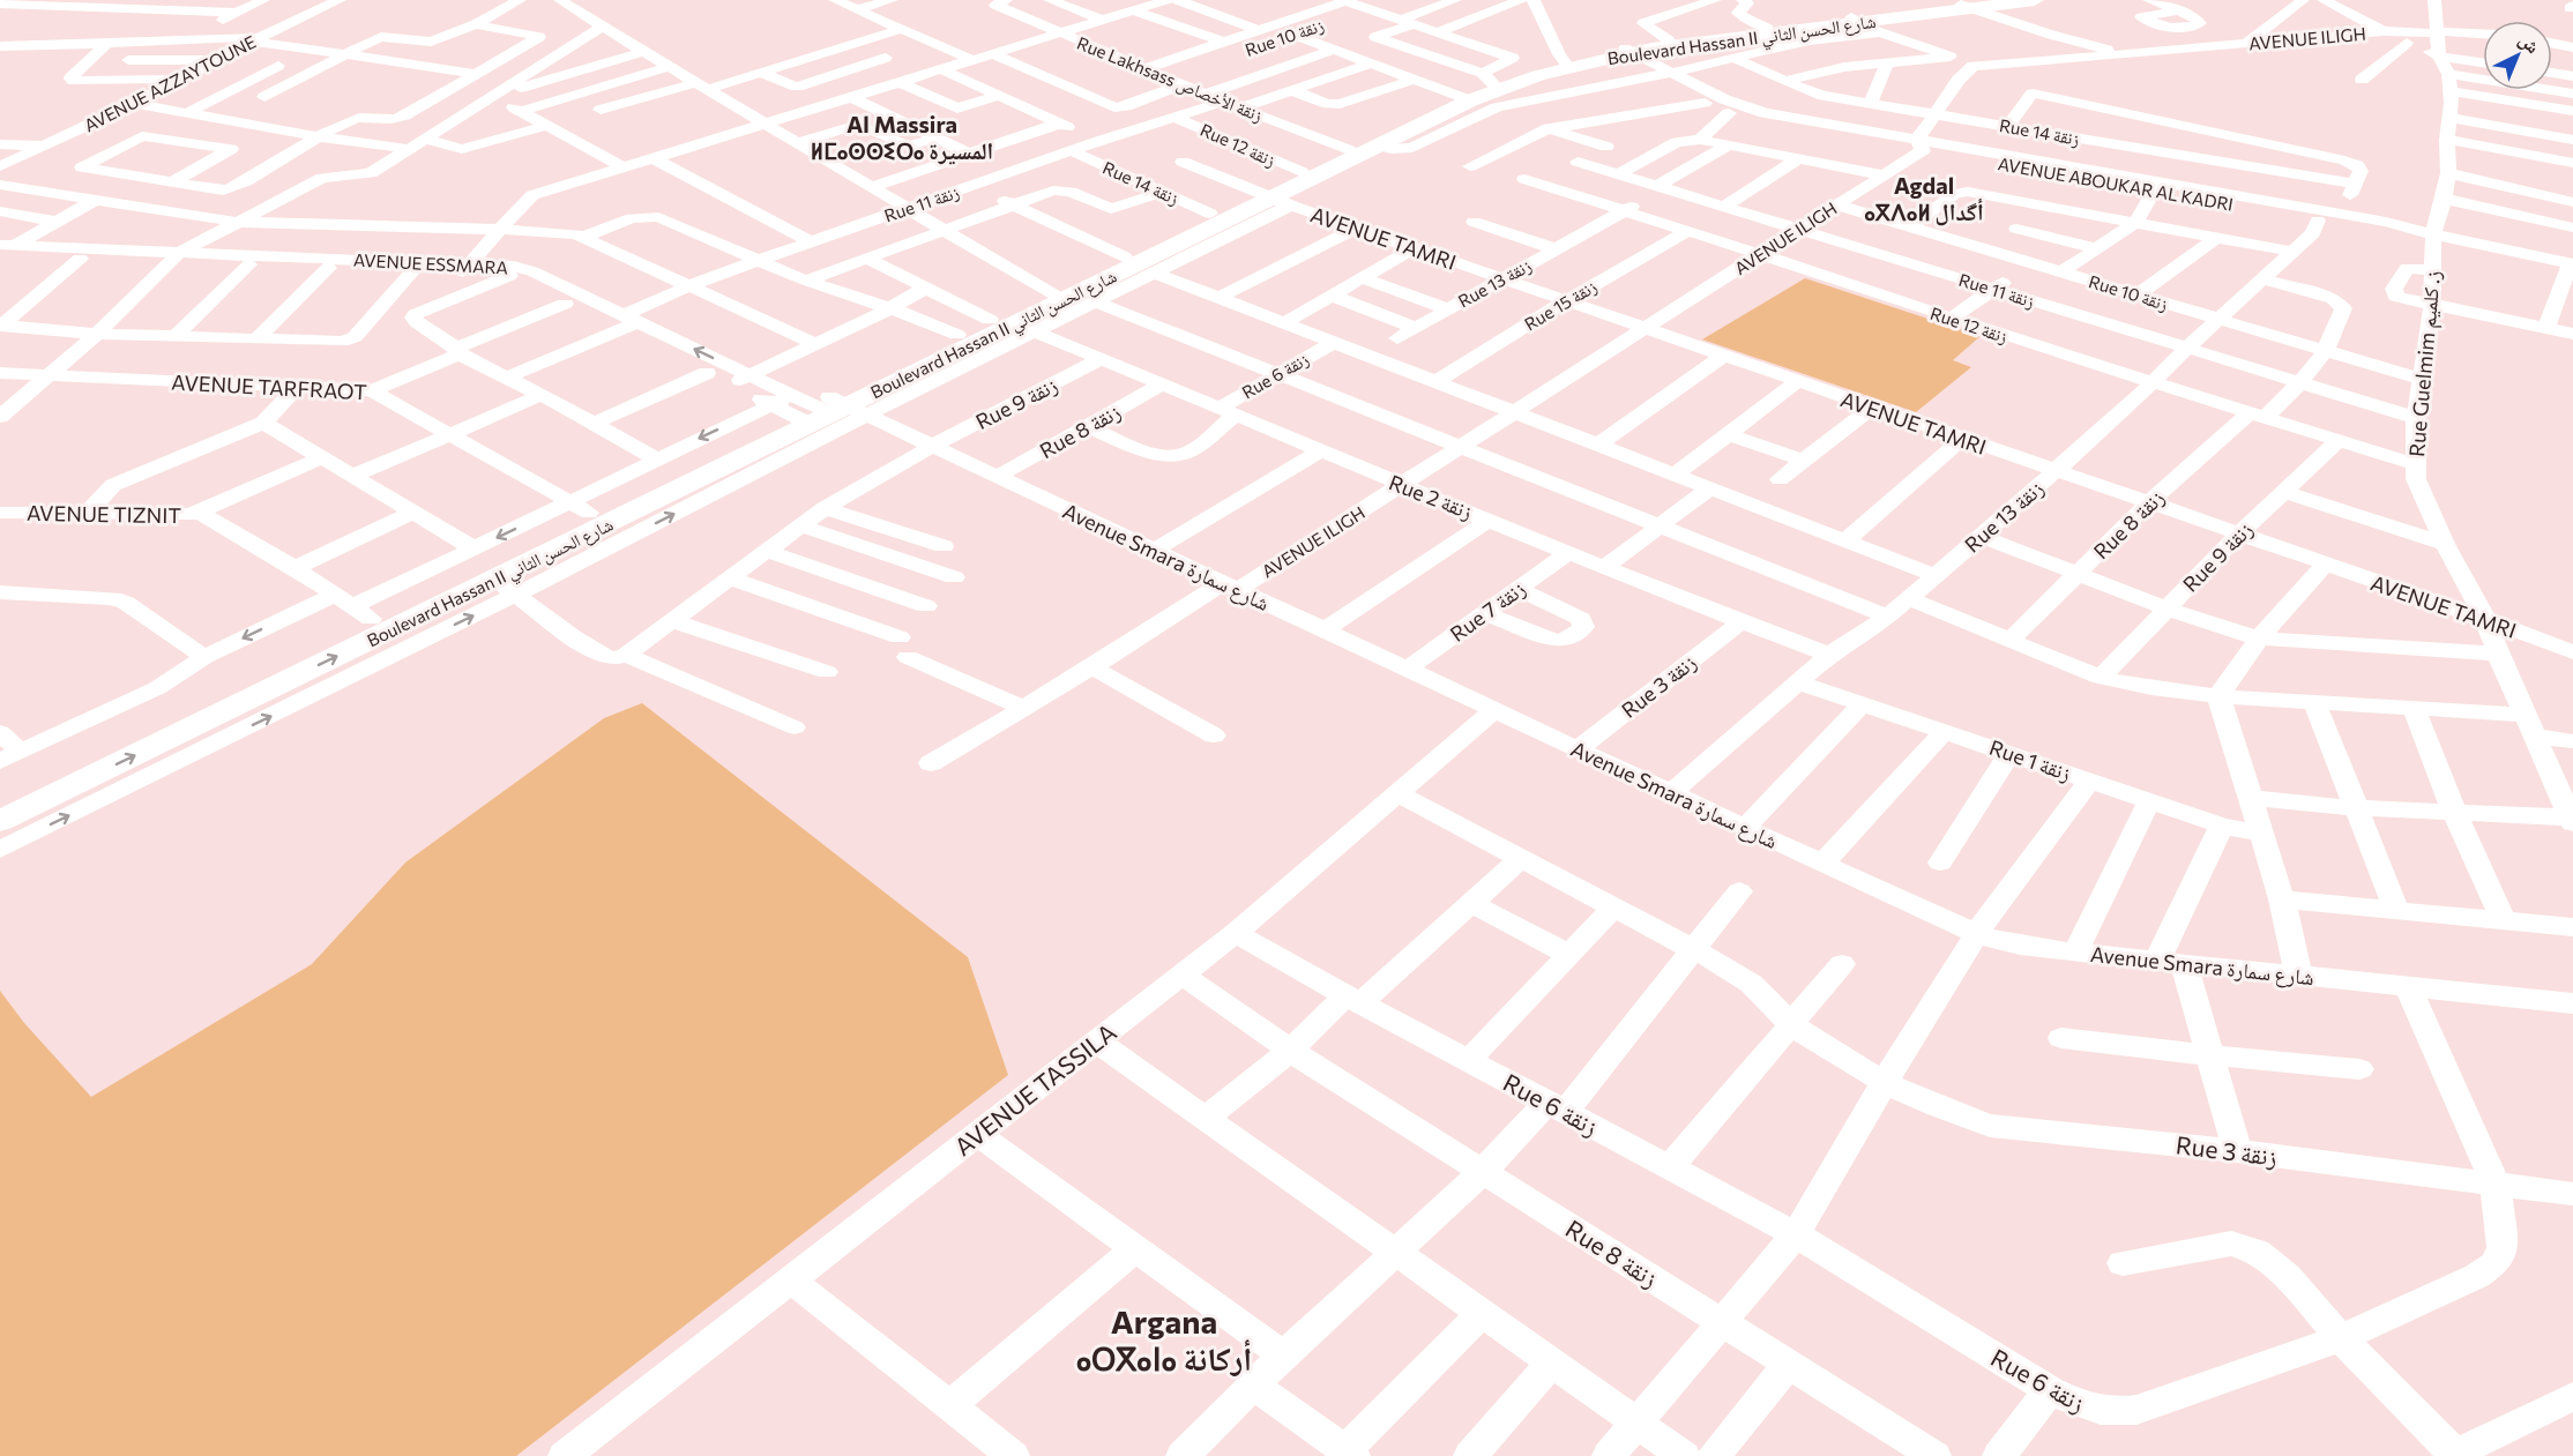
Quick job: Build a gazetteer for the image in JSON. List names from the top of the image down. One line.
{"streets":{"main road":["Boulevard Hassan II شارع الحسن الثاني"],"street":["Rue 10 زنقة","AVENUE ILIGH","Rue Lakhsass زنقة الأخصاص","AVENUE AZZAYTOUNE","Rue 14 زنقة","Rue 12 زنقة","AVENUE ABOUKAR AL KADRI","Rue 11 زنقة","AVENUE TAMRI","AVENUE ESSMARA","Rue 13 زنقة","Rue 15 زنقة","Rue Guelmim ز. كلميم","Rue 6 زنقة","AVENUE TARFRAOT","Rue 9 زنقة","Rue 8 زنقة","Rue 2 زنقة","AVENUE TIZNIT","Avenue Smara شارع سمارة","Rue 7 زنقة","Rue 3 زنقة","Rue 1 زنقة","AVENUE TASSILA"]},"crossings":[["Rue 10 زنقة","AVENUE ILIGH"],["Rue 10 زنقة","Rue Lakhsass زنقة الأخصاص"],["Rue 10 زنقة","Rue 13 زنقة"],["Rue 10 زنقة","Rue Guelmim ز. كلميم"],["Rue 10 زنقة","Rue 8 زنقة"],["AVENUE ILIGH","Rue 14 زنقة"],["AVENUE ILIGH","Rue 12 زنقة"],["AVENUE ILIGH","AVENUE ABOUKAR AL KADRI"],["AVENUE ILIGH","Rue 11 زنقة"],["AVENUE ILIGH","AVENUE TAMRI"],["AVENUE ILIGH","Rue Guelmim ز. كلميم"],["AVENUE ILIGH","Rue 2 زنقة"],["AVENUE ILIGH","Avenue Smara شارع سمارة"],["Boulevard Hassan II شارع الحسن الثاني","Rue Lakhsass زنقة الأخصاص"],["Boulevard Hassan II شارع الحسن الثاني","Rue 14 زنقة"],["Boulevard Hassan II شارع الحسن الثاني","Rue 12 زنقة"],["Boulevard Hassan II شارع الحسن الثاني","AVENUE ABOUKAR AL KADRI"],["Boulevard Hassan II شارع الحسن الثاني","AVENUE TAMRI"],["Boulevard Hassan II شارع الحسن الثاني","AVENUE ESSMARA"],["Boulevard Hassan II شارع الحسن الثاني","AVENUE TARFRAOT"],["Boulevard Hassan II شارع الحسن الثاني","Avenue Smara شارع سمارة"],["Rue Lakhsass زنقة الأخصاص","Rue 11 زنقة"],["Rue 14 زنقة","Rue 11 زنقة"],["Rue 12 زنقة","Rue 11 زنقة"],["Rue 12 زنقة","Rue 13 زنقة"],["Rue 12 زنقة","Rue 15 زنقة"],["Rue 12 زنقة","Rue Guelmim ز. كلميم"],["Rue 12 زنقة","Rue 9 زنقة"],["Rue 12 زنقة","Rue 8 زنقة"],["AVENUE ABOUKAR AL KADRI","Rue 13 زنقة"],["AVENUE ABOUKAR AL KADRI","Rue Guelmim ز. كلميم"],["Rue 11 زنقة","AVENUE ESSMARA"],["Rue 11 زنقة","Rue 13 زنقة"],["Rue 11 زنقة","Rue Guelmim ز. كلميم"],["Rue 11 زنقة","Rue 8 زنقة"],["AVENUE TAMRI","Rue 13 زنقة"],["AVENUE TAMRI","Rue 15 زنقة"],["AVENUE TAMRI","Rue Guelmim ز. كلميم"],["AVENUE TAMRI","Rue 9 زنقة"],["AVENUE TAMRI","Rue 8 زنقة"],["AVENUE ESSMARA","Avenue Smara شارع سمارة"],["Rue 13 زنقة","Rue 2 زنقة"],["Rue 13 زنقة","Avenue Smara شارع سمارة"],["Rue 13 زنقة","Rue 1 زنقة"],["Rue 6 زنقة","Rue 8 زنقة"],["Rue 6 زنقة","Rue 2 زنقة"],["Rue 6 زنقة","Avenue Smara شارع سمارة"],["Rue 6 زنقة","Rue 3 زنقة"],["Rue 6 زنقة","AVENUE TASSILA"],["Rue 9 زنقة","Rue 2 زنقة"],["Rue 9 زنقة","Avenue Smara شارع سمارة"],["Rue 8 زنقة","Rue 2 زنقة"],["Rue 8 زنقة","Avenue Smara شارع سمارة"],["Rue 8 زنقة","AVENUE TASSILA"],["Rue 2 زنقة","Rue 7 زنقة"],["Rue 2 زنقة","Rue 3 زنقة"],["Avenue Smara شارع سمارة","Rue 7 زنقة"],["Avenue Smara شارع سمارة","Rue 3 زنقة"],["Avenue Smara شارع سمارة","AVENUE TASSILA"],["Rue 3 زنقة","AVENUE TASSILA"]],"districts":["Al Massira ⵍⵎⴰⵙⵙⵉⵔⴰ المسيرة","Agdal ⴰⴳⴷⴰⵍ أگدال","Argana ⴰⵔⴳⴰⵏⴰ أركانة"],"north":"top right"}
